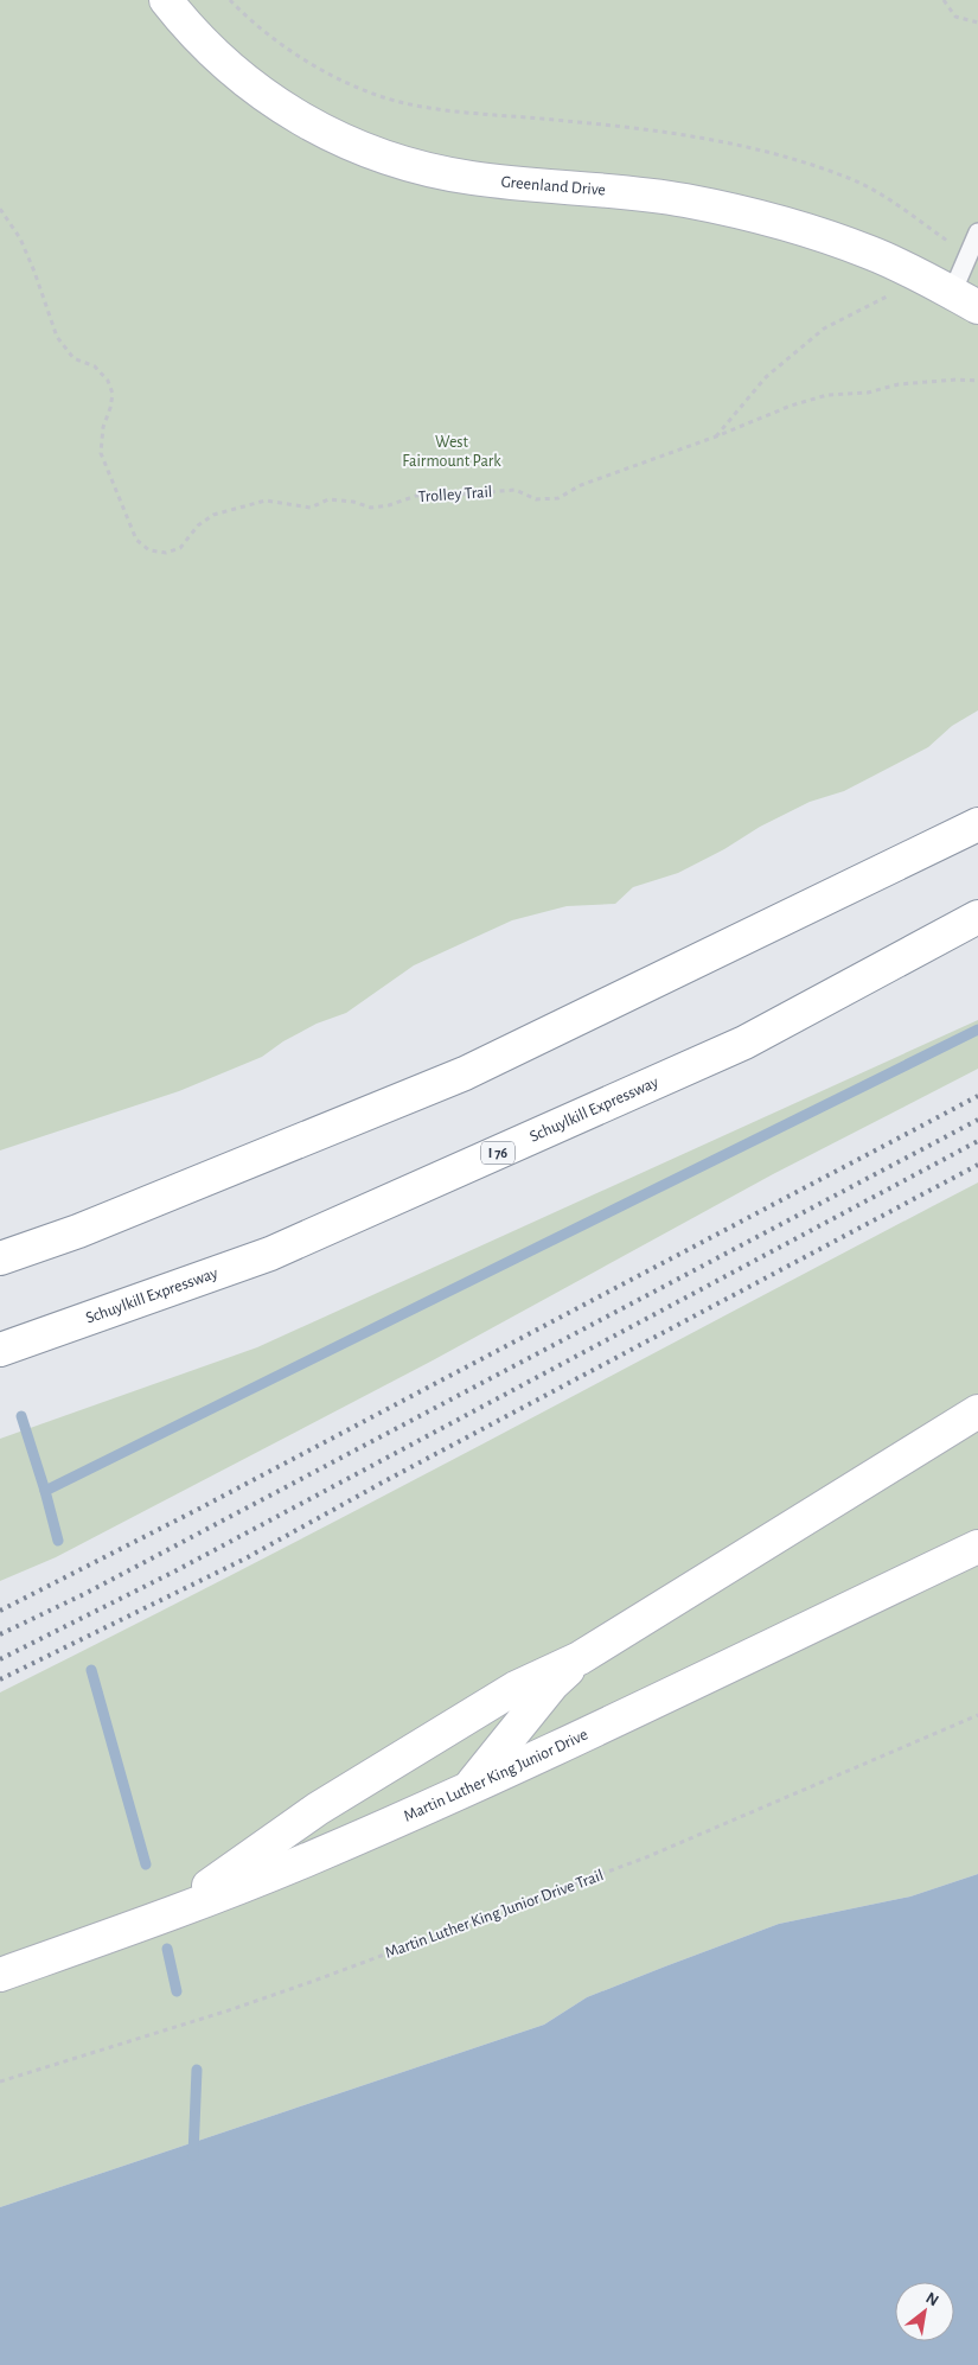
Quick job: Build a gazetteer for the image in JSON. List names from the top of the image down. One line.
{"streets":{"main road":["Greenland Drive","Schuylkill Expressway","I 76","Martin Luther King Junior Drive"],"path":["Trolley Trail","Martin Luther King Junior Drive Trail"]},"parks":["West Fairmount Park"],"north":"top right"}
